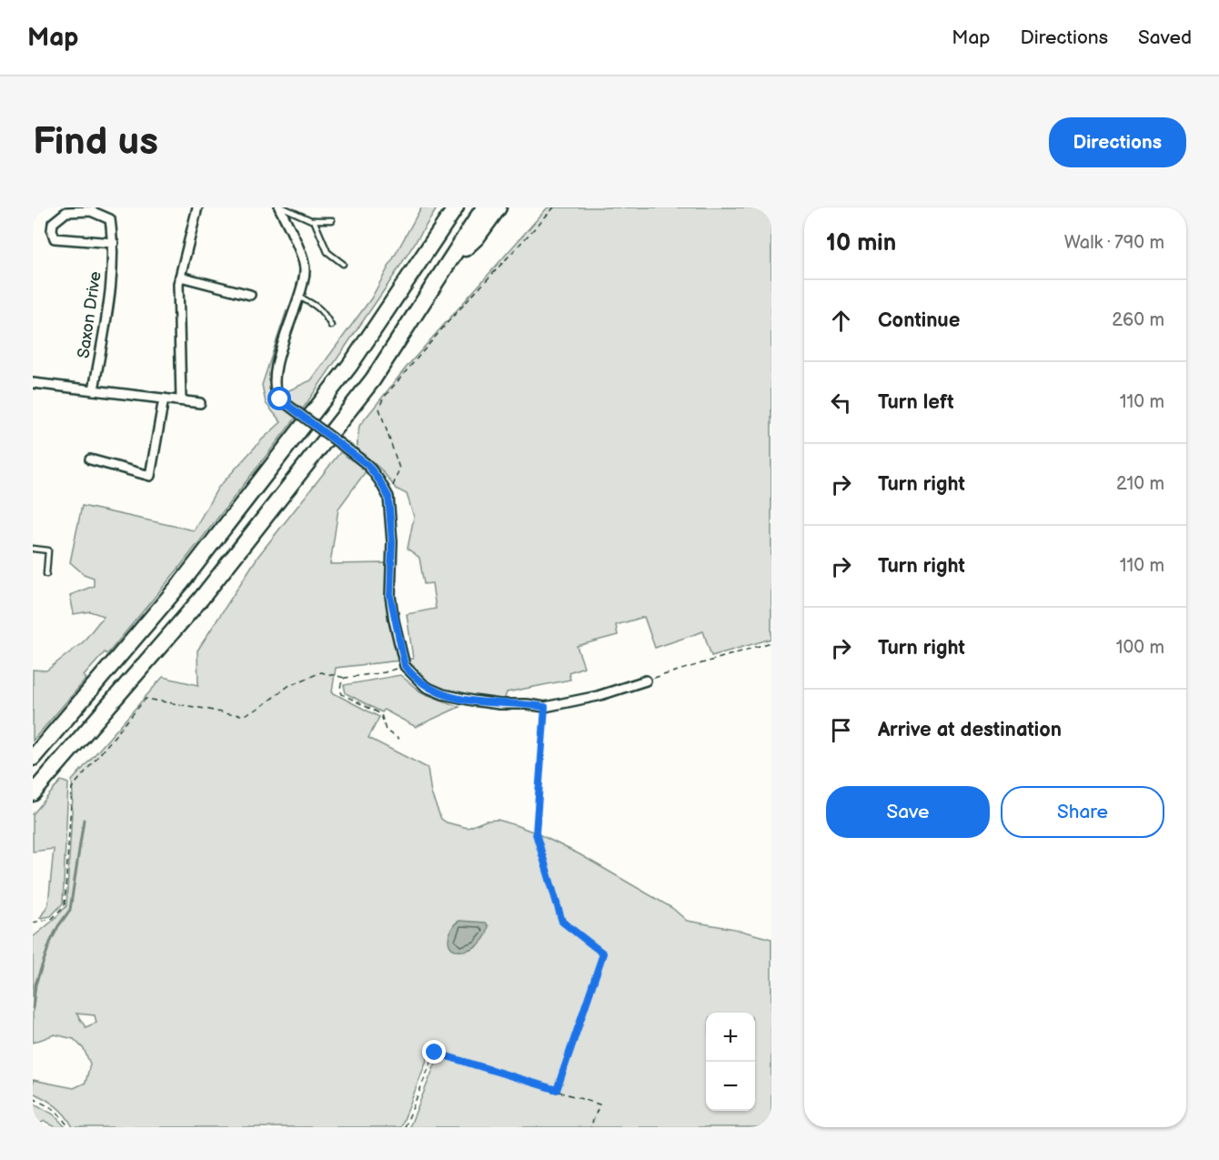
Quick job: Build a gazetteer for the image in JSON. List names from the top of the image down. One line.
{"streets":{"street":["Saxon Drive"]},"page":{"header":"Map","nav":["Map","Directions","Saved"],"buttons":["Directions",["Save","Share"]],"title":"Find us","heading":["10 min","Walk · 790 m"],"list":[["Continue","260 m"],["Turn left","110 m"],["Turn right","210 m"],["Turn right","110 m"],["Turn right","100 m"],"Arrive at destination"],"map_buttons":["+","−"]}}
